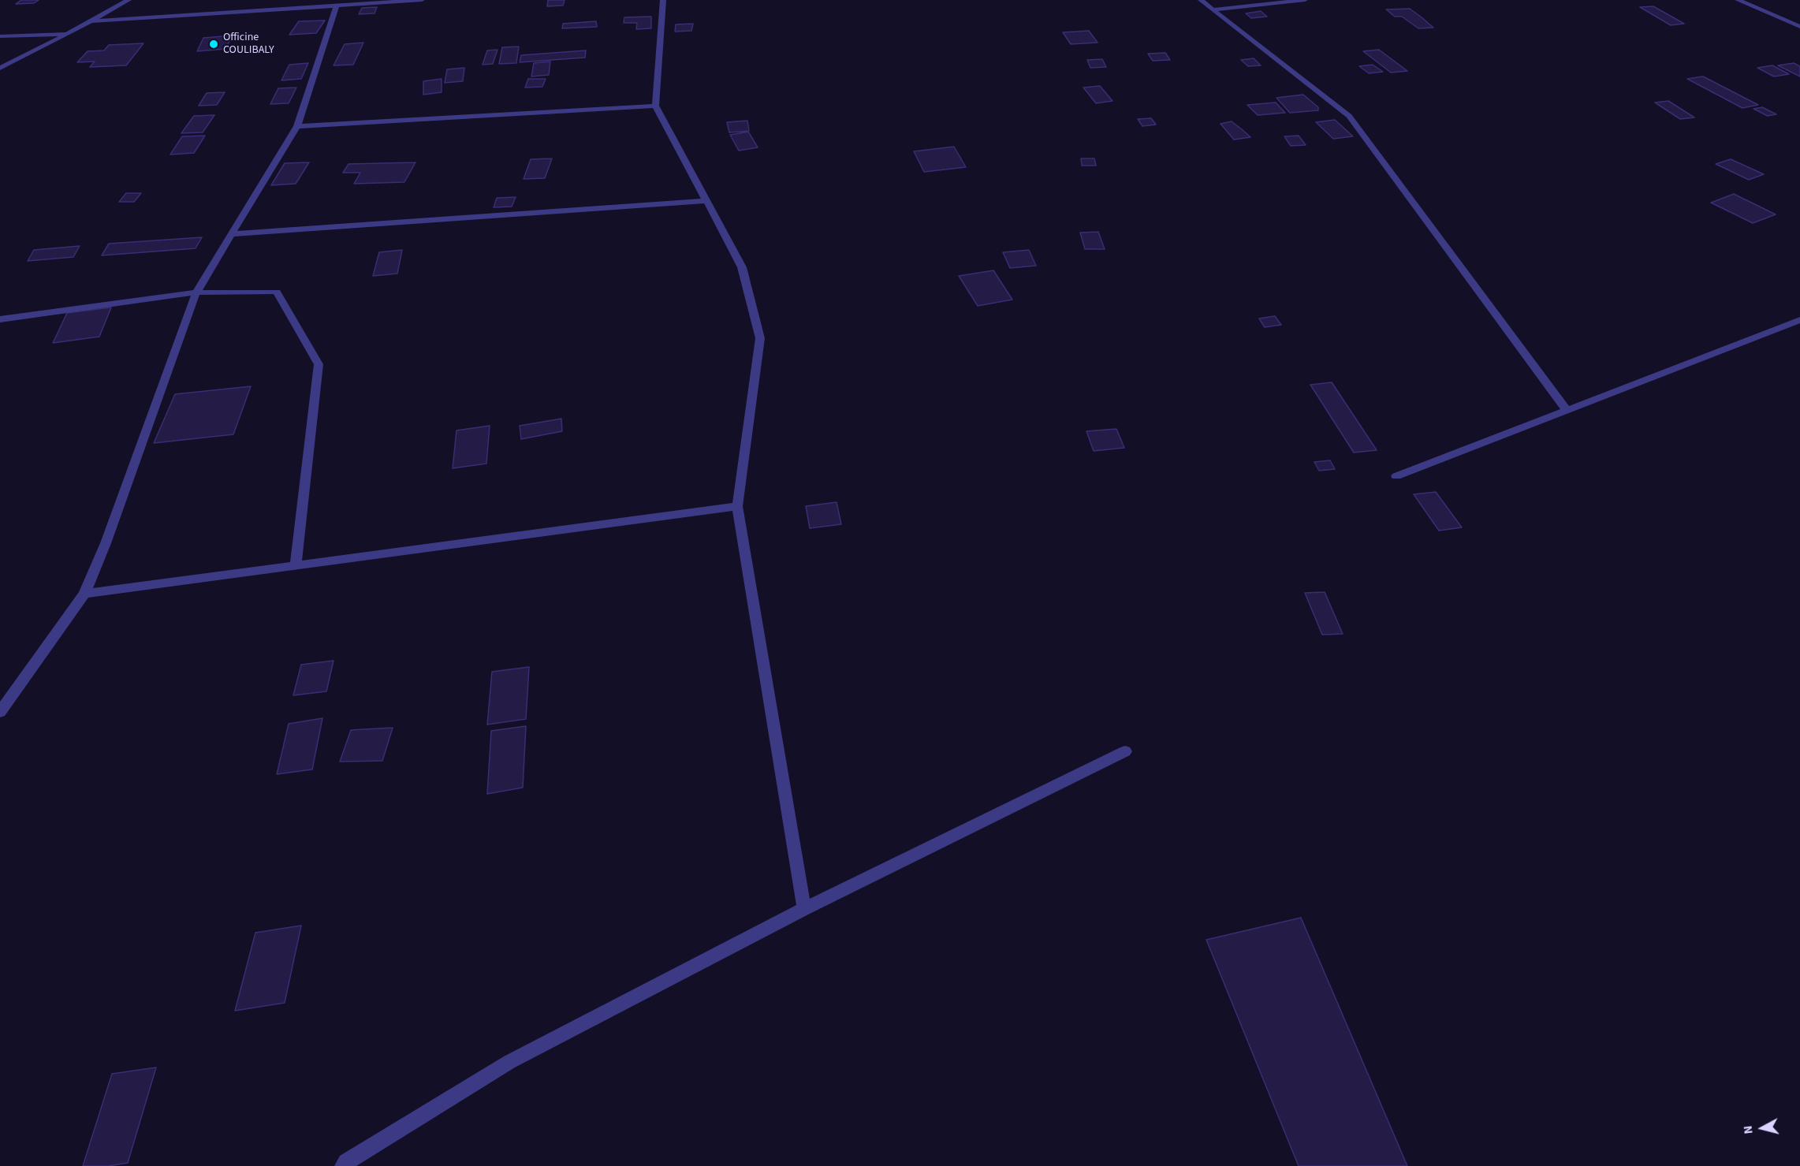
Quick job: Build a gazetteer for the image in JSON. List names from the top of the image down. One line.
{"places":["Officine COULIBALY"],"north":"left"}
